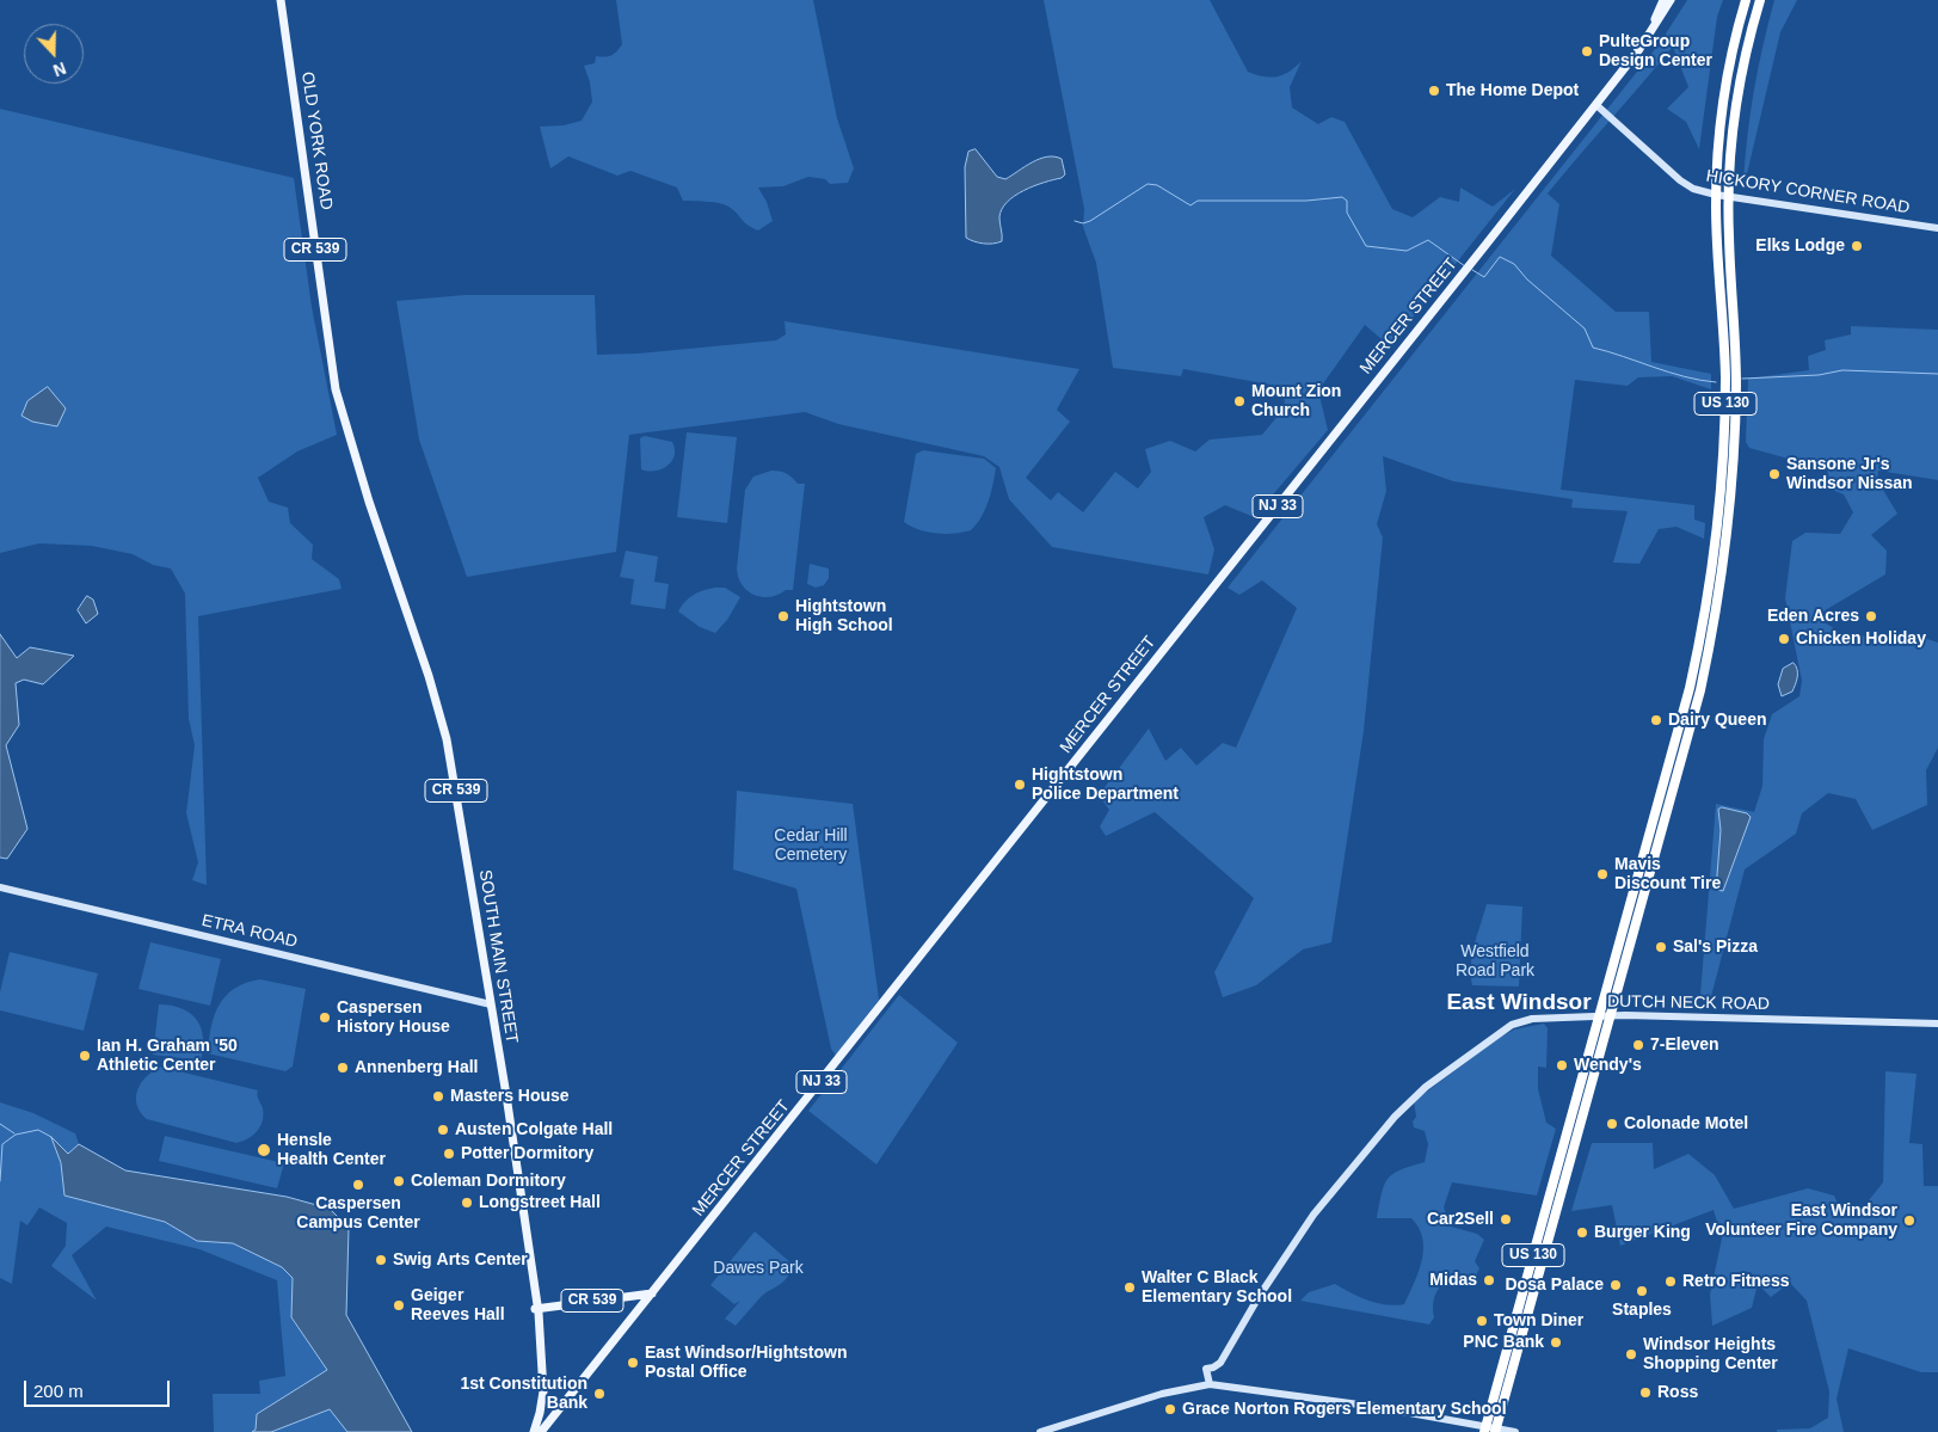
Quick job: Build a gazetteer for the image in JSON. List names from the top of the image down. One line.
{"streets":{"highway":["US 130"],"main road":["OLD YORK ROAD","CR 539","MERCER STREET","NJ 33","SOUTH MAIN STREET"],"street":["HICKORY CORNER ROAD","ETRA ROAD","DUTCH NECK ROAD"]},"crossings":[["OLD YORK ROAD","SOUTH MAIN STREET"],["HICKORY CORNER ROAD","MERCER STREET"],["HICKORY CORNER ROAD","US 130"],["CR 539","MERCER STREET"],["CR 539","SOUTH MAIN STREET"],["US 130","DUTCH NECK ROAD"],["ETRA ROAD","SOUTH MAIN STREET"]],"districts":["East Windsor"],"parks":["Cedar Hill Cemetery","Westfield Road Park","Dawes Park"],"places":["PulteGroup Design Center","The Home Depot","Elks Lodge","Mount Zion Church","Sansone Jr's Windsor Nissan","Hightstown High School","Eden Acres","Chicken Holiday","Dairy Queen","Hightstown Police Department","Mavis Discount Tire","Sal's Pizza","Caspersen History House","7-Eleven","Ian H. Graham '50 Athletic Center","Wendy's","Annenberg Hall","Masters House","Colonade Motel","Austen Colgate Hall","Hensle Health Center","Potter Dormitory","Coleman Dormitory","Caspersen Campus Center","Longstreet Hall","Car2Sell","East Windsor Volunteer Fire Company","Burger King","Swig Arts Center","Midas","Retro Fitness","Dosa Palace","Walter C Black Elementary School","Staples","Geiger Reeves Hall","Town Diner","PNC Bank","Windsor Heights Shopping Center","East Windsor/Hightstown Postal Office","Ross","1st Constitution Bank","Grace Norton Rogers Elementary School"],"scale_bar":"200 m","north":"bottom"}
